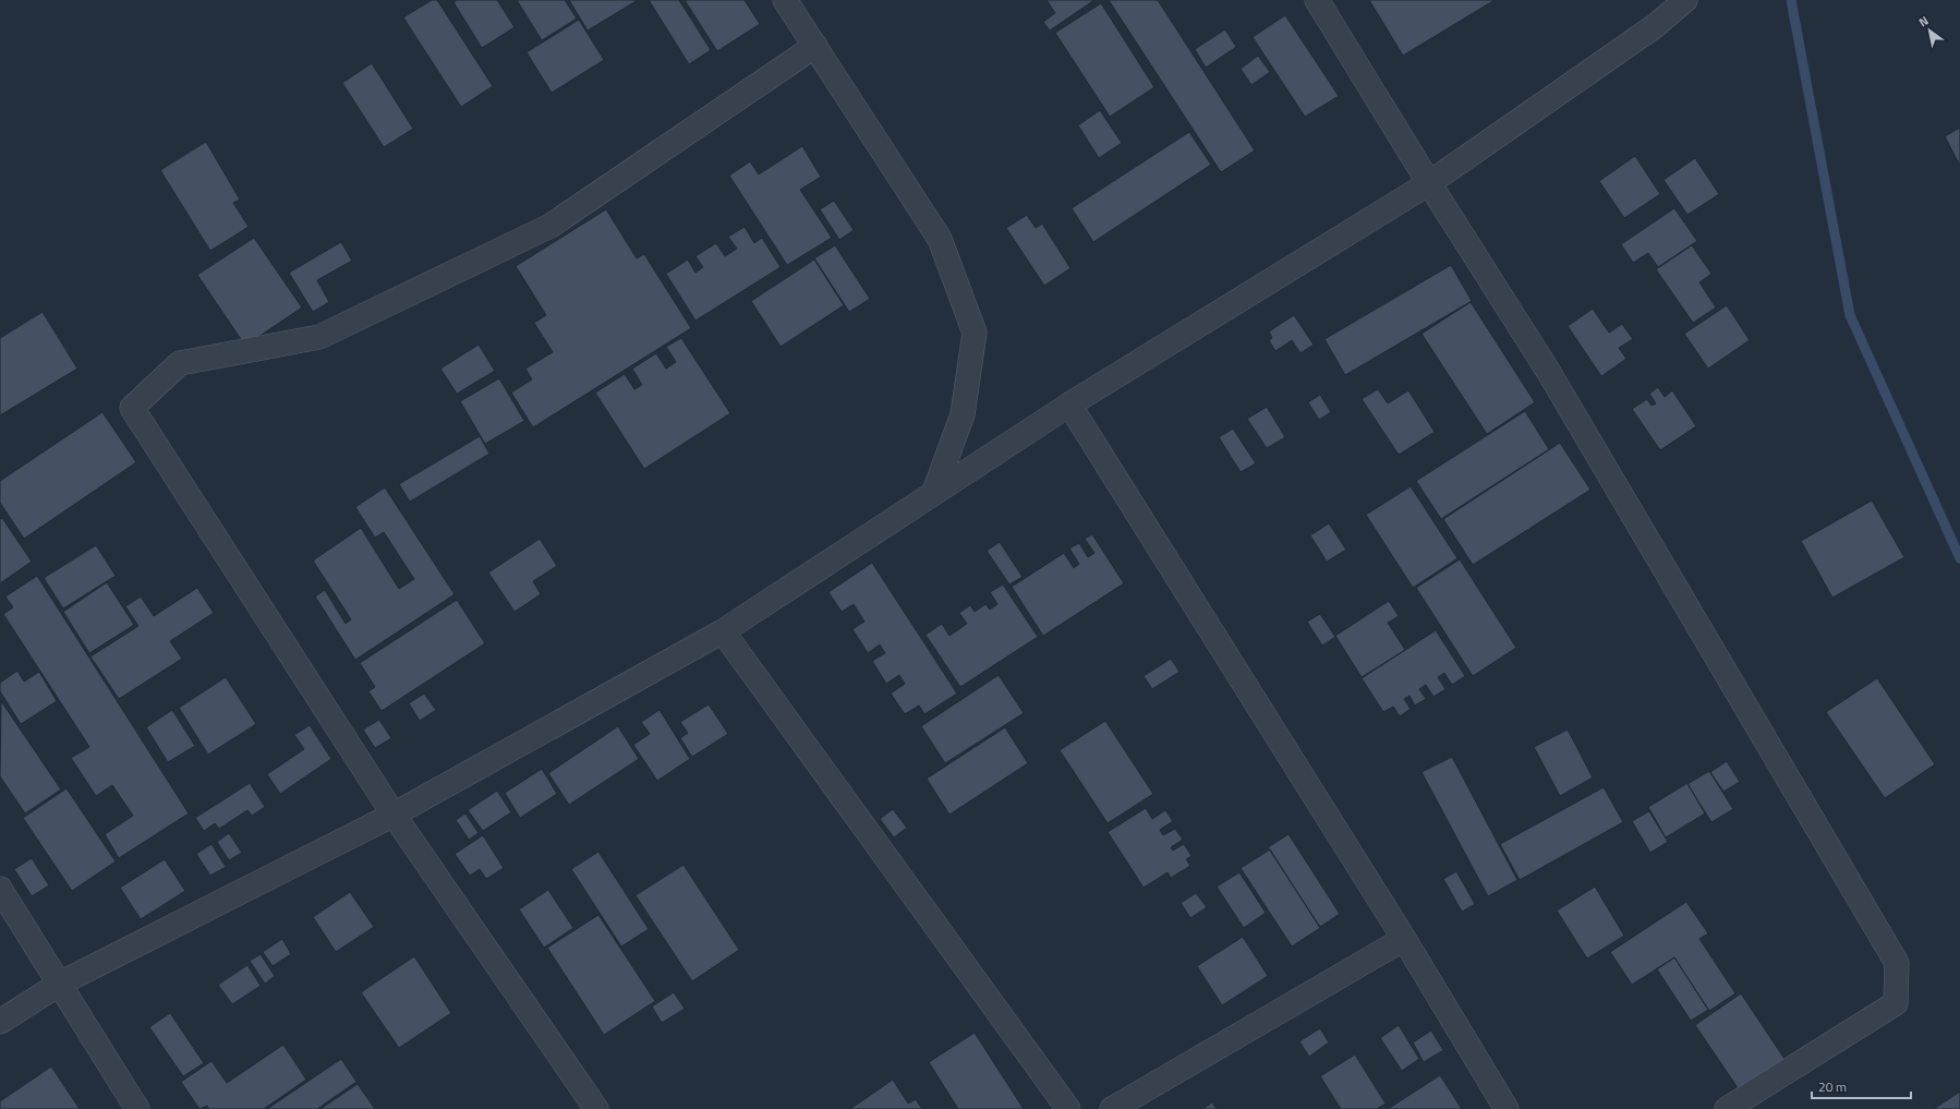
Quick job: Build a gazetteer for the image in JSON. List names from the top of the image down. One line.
{"scale_bar":"20 m","north":"top left"}
